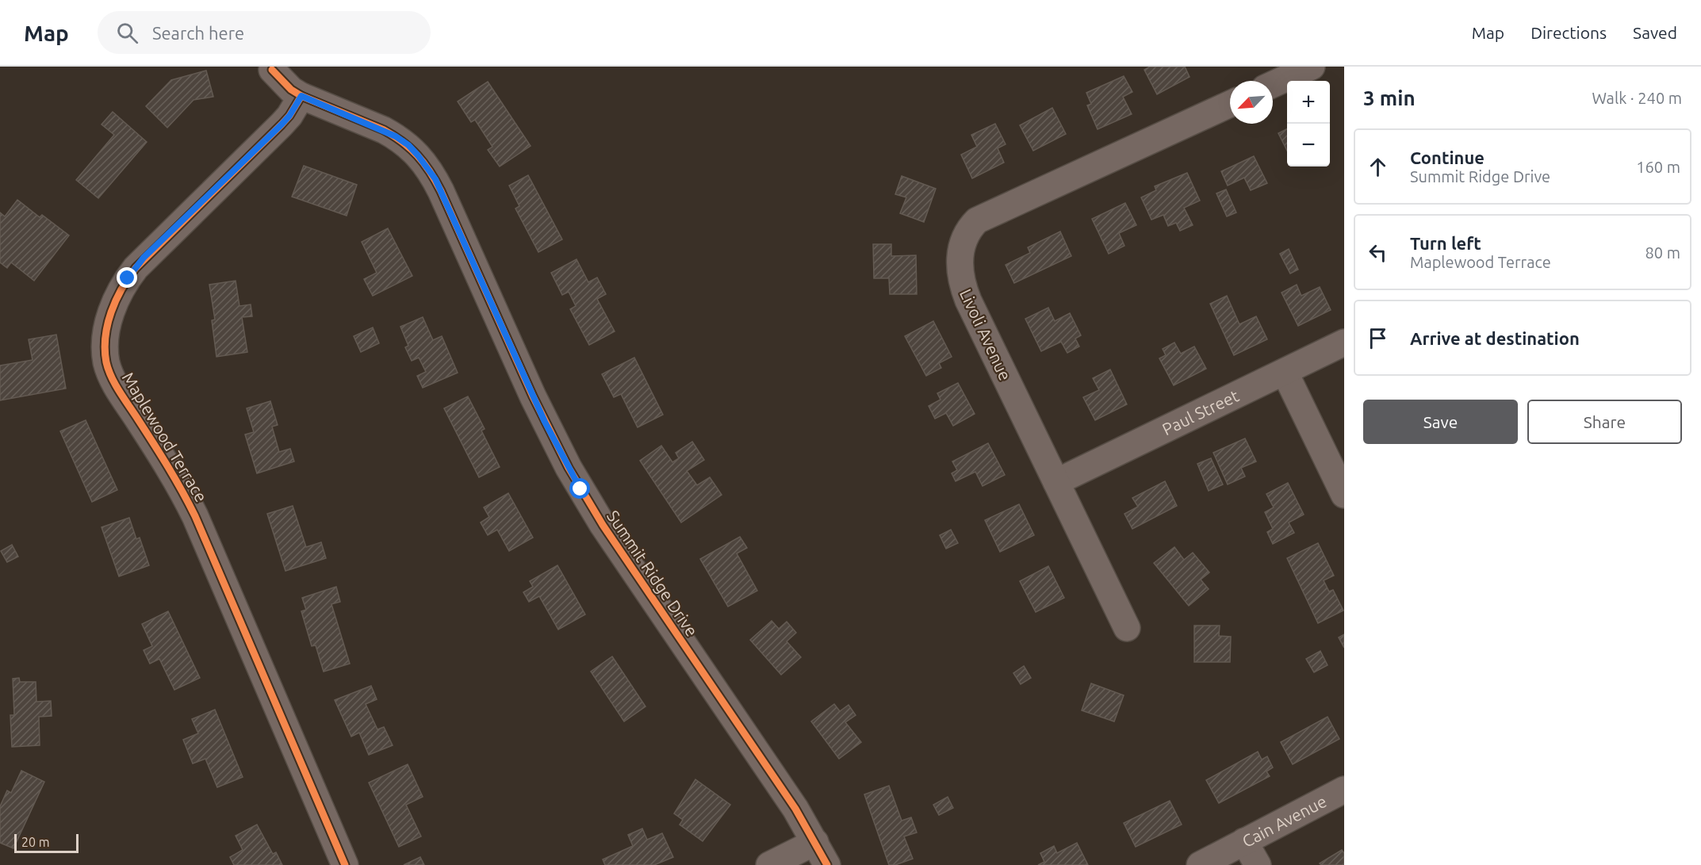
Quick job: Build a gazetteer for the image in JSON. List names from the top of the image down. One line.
{"streets":{"street":["Livoli Avenue","Paul Street","Maplewood Terrace","Summit Ridge Drive","Cain Avenue"]},"crossings":[["Livoli Avenue","Paul Street"],["Maplewood Terrace","Summit Ridge Drive"]],"scale_bar":"20 m","north":"bottom left","page":{"header":"Map","search":"Search here","nav":["Map","Directions","Saved"],"heading":["3 min","Walk · 240 m"],"map_buttons":["+","−"],"list":[["Continue","Summit Ridge Drive","160 m"],["Turn left","Maplewood Terrace","80 m"],"Arrive at destination"],"buttons":["Save","Share"],"scale":"20 m"}}
